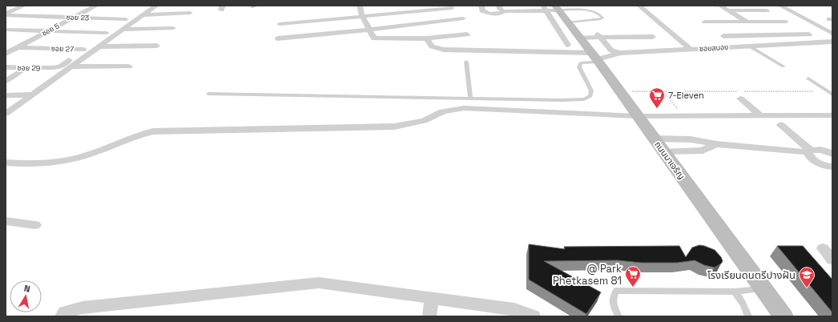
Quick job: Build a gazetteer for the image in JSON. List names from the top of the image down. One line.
{"streets":{"main road":["ถนนมาเจริญ"],"street":["ซอย 23","ซอย 5","ซอยสนอง","ซอย 27","ซอย 29"]},"crossings":[["ซอย 23","ซอย 5"],["ซอย 5","ซอย 27"],["ซอยสนอง","ถนนมาเจริญ"],["ซอย 27","ซอย 29"]],"places":{"supermarket":["7-Eleven","@ Park Phetkasem 81"],"school or university":["โรงเรียนดนตรีปางฝัน"]},"north":"top"}
